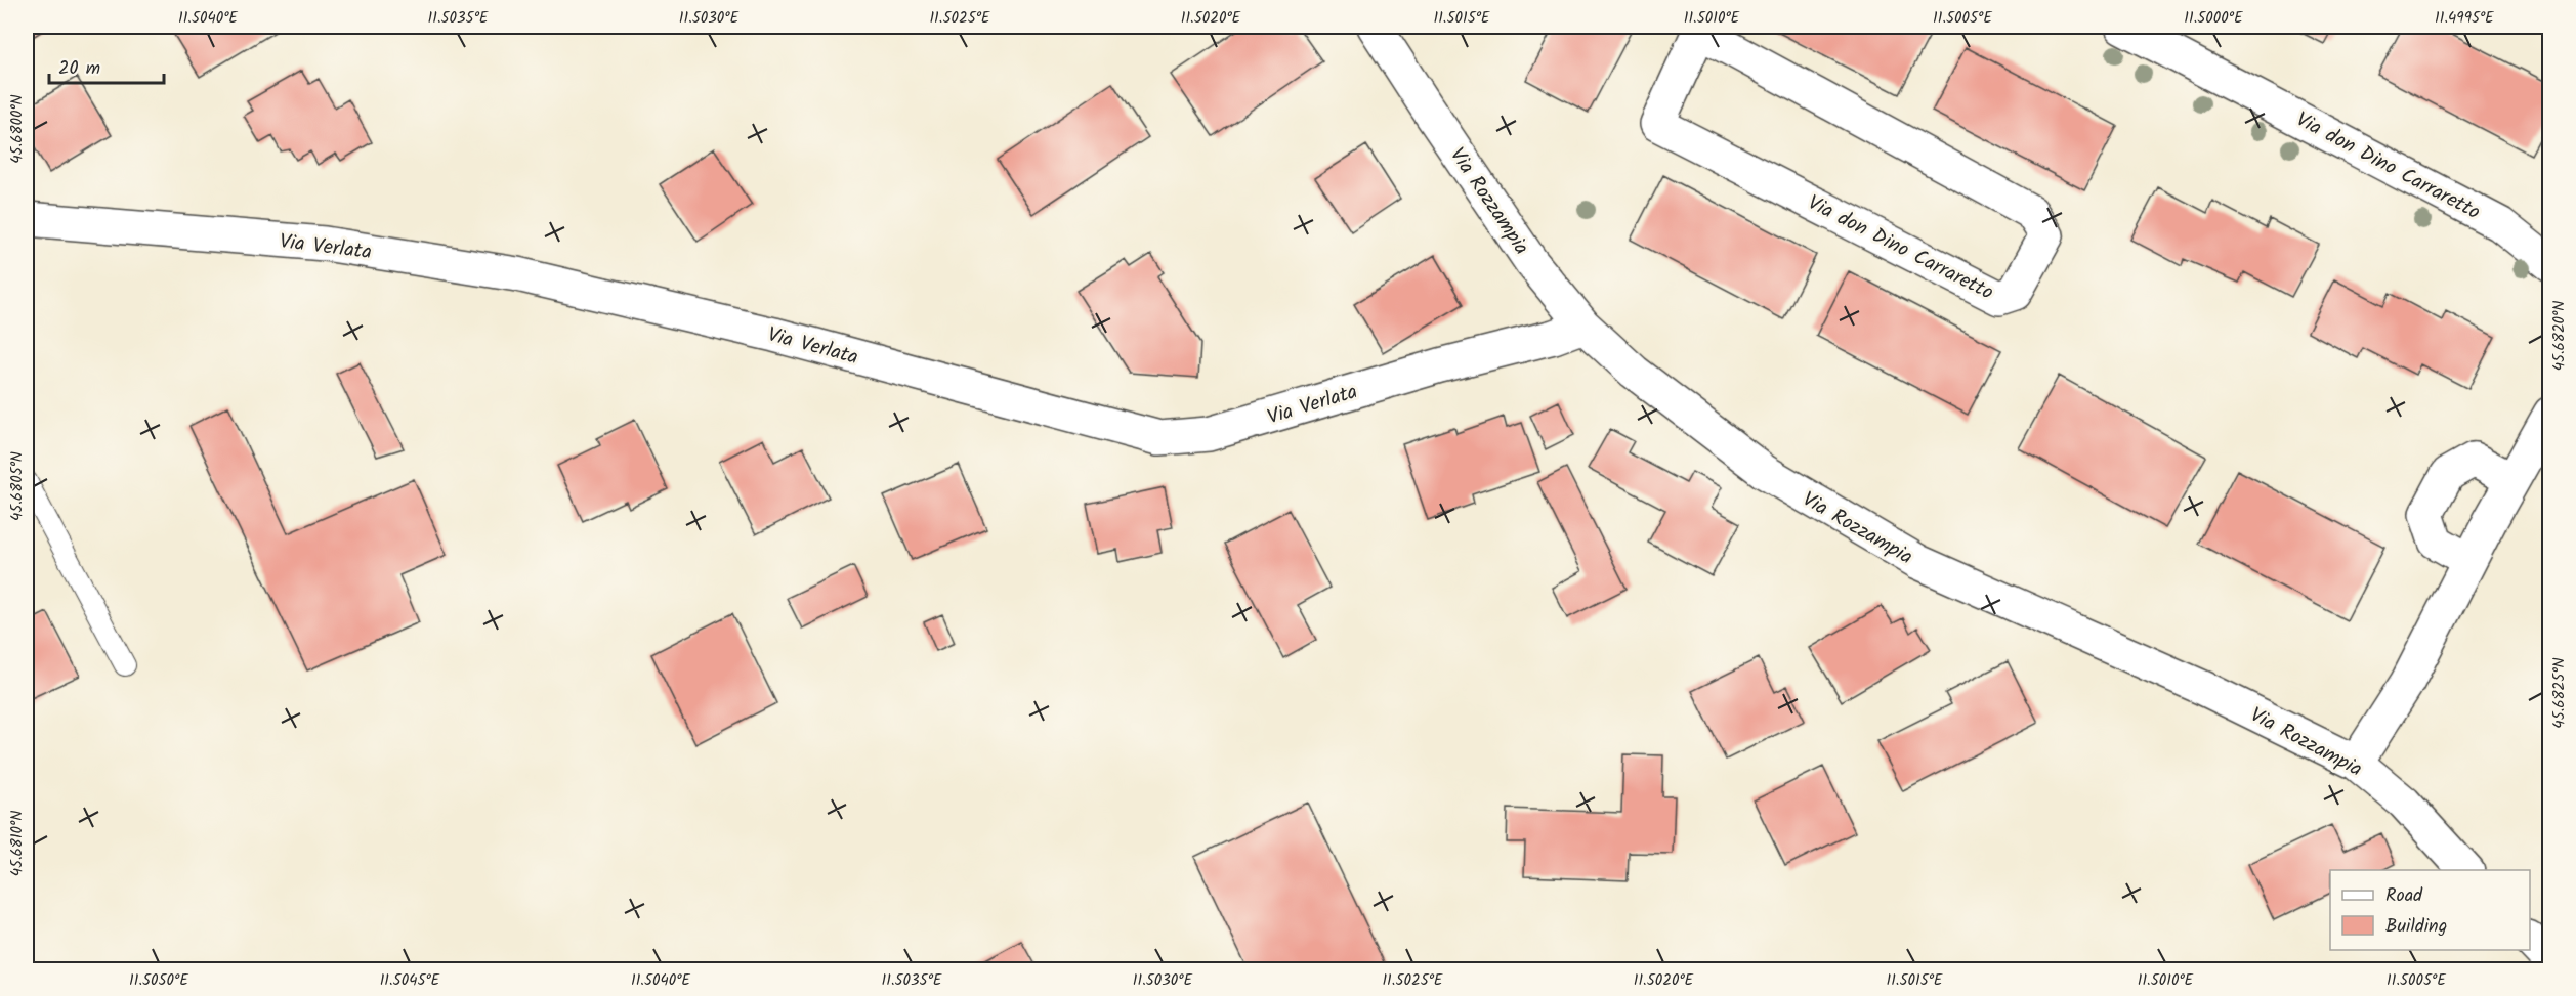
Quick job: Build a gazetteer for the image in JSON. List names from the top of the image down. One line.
{"streets":{"street":["Via don Dino Carraretto","Via Rozzampia","Via Verlata"]},"crossings":[["Via Rozzampia","Via Verlata"]],"legend":["Road","Building"],"scale_bar":"20 m","coordinates":["11.5040°E","11.5035°E","11.5030°E","11.5025°E","11.5020°E","11.5015°E","11.5010°E","11.5005°E","11.5000°E","11.4995°E","45.6800°N","45.6820°N","45.6805°N","45.6825°N","45.6810°N","11.5050°E","11.5045°E"]}
